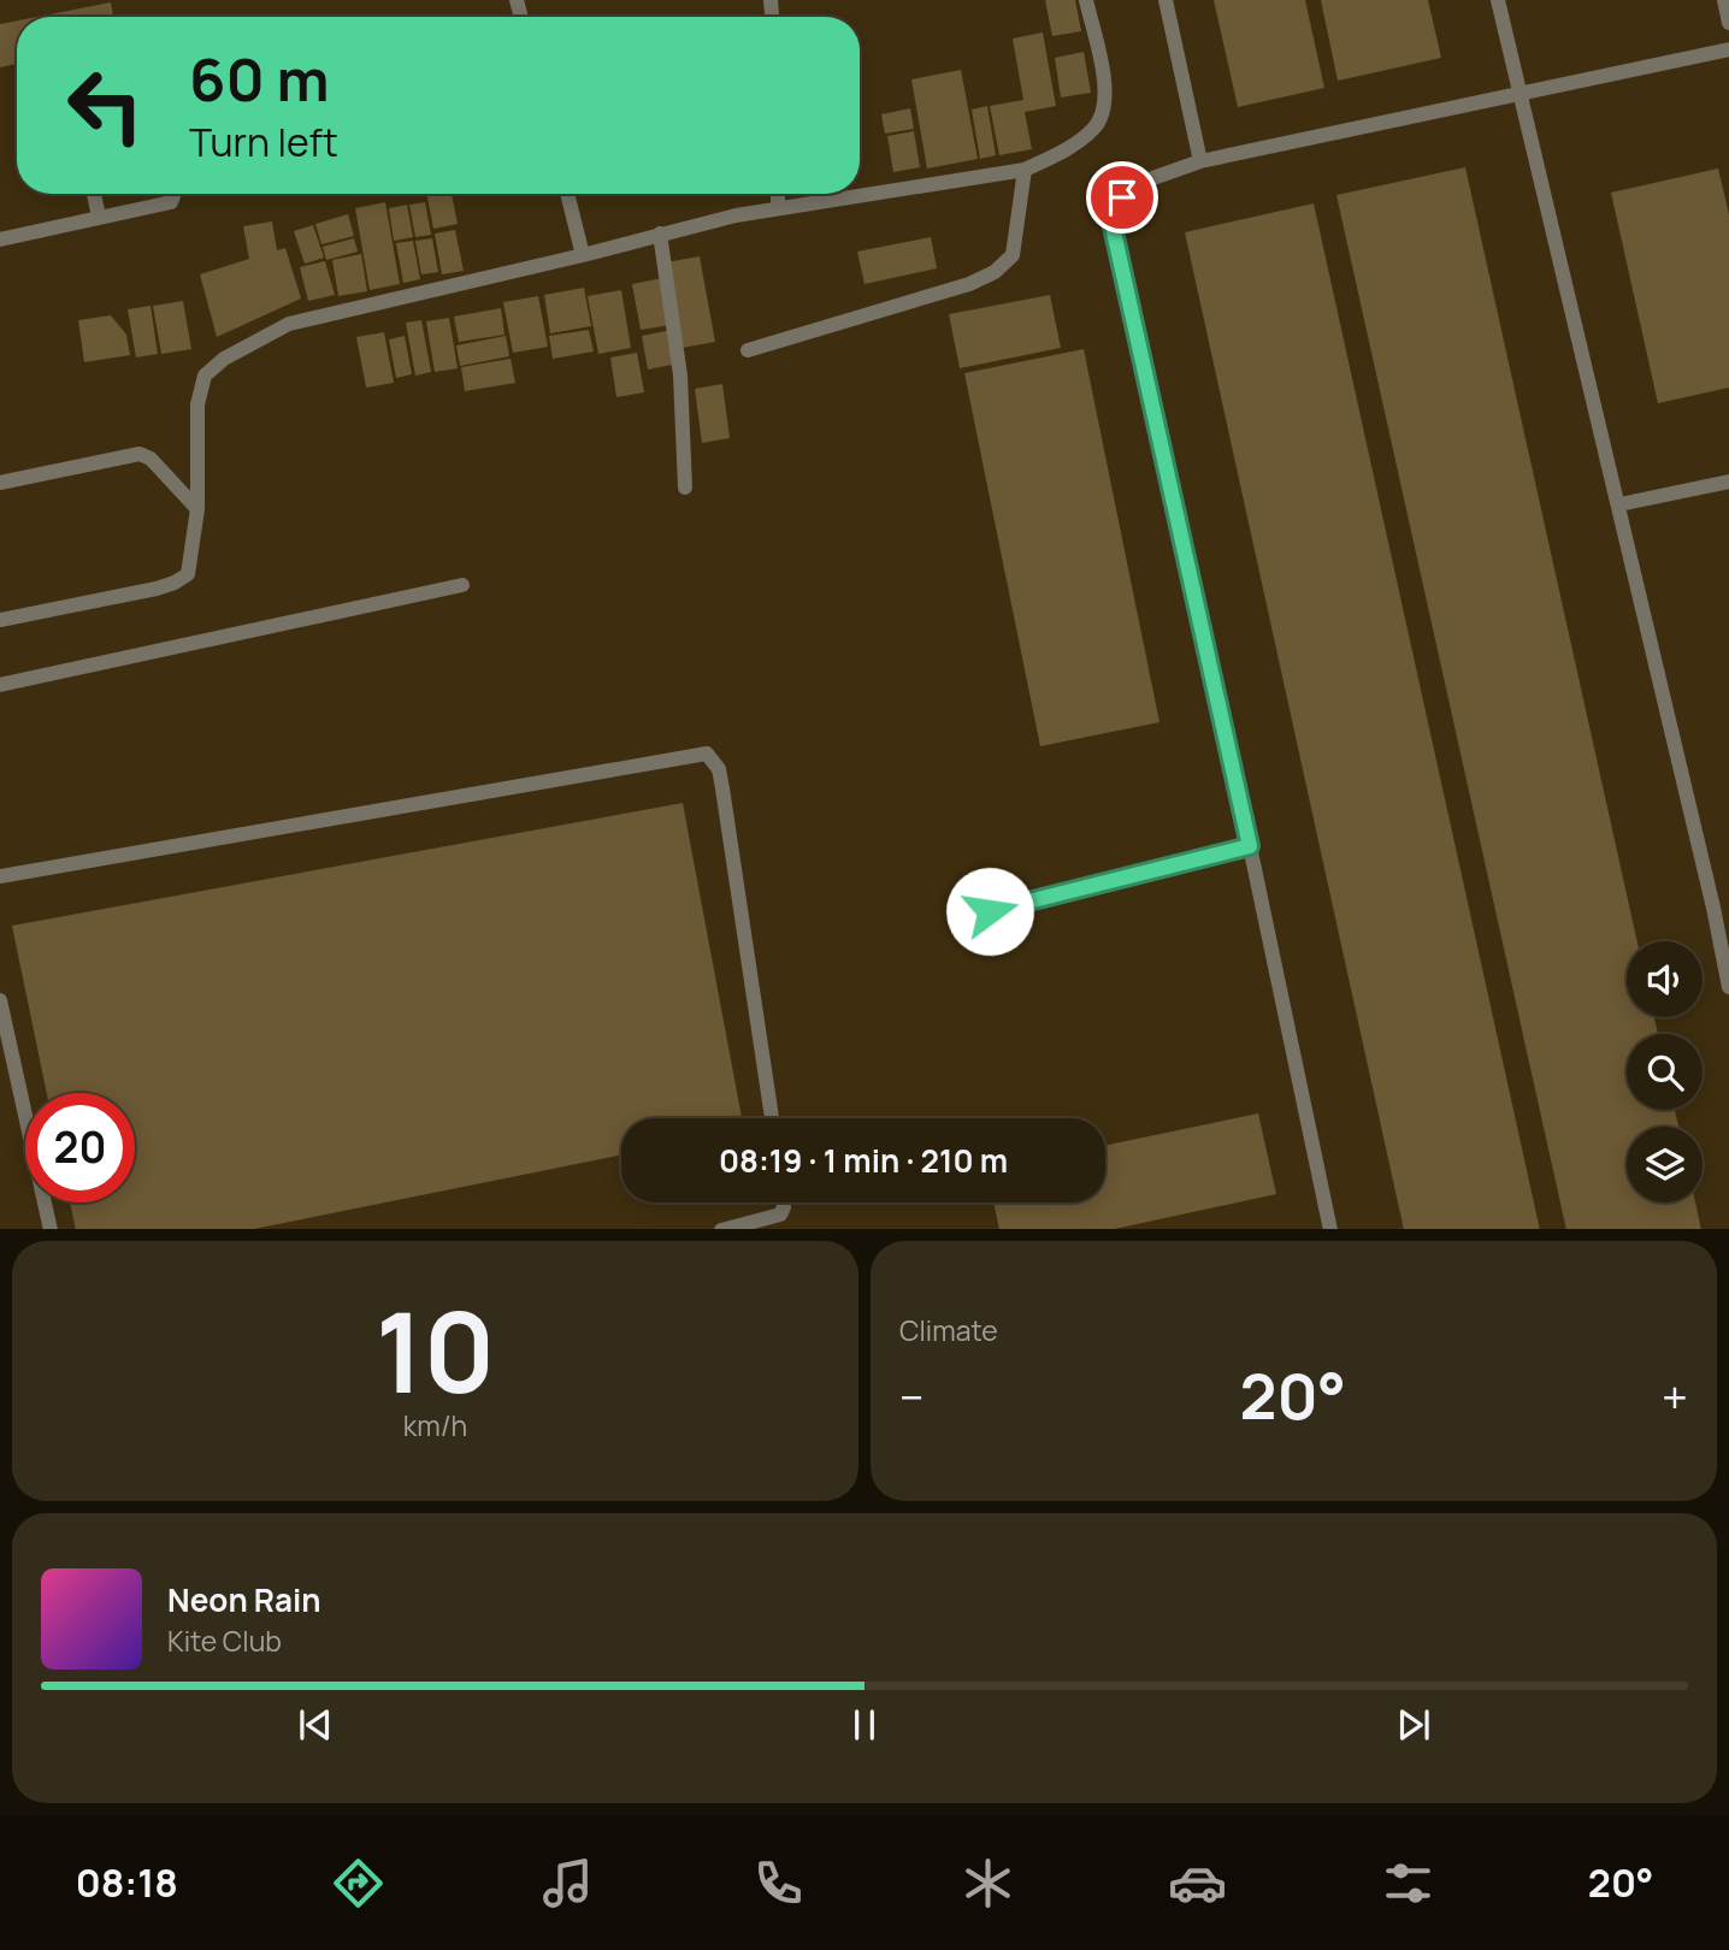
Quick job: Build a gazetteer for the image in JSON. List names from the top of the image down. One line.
{"page":{"turn":["60 m","Turn left"],"limit":"20","trip":"08:19 · 1 min · 210 m","tile":[["10","km/h"],"Climate"],"heat":["−","20°","+"],"song":["Neon Rain","Kite Club"],"tabs":["08:18","20°"]}}
